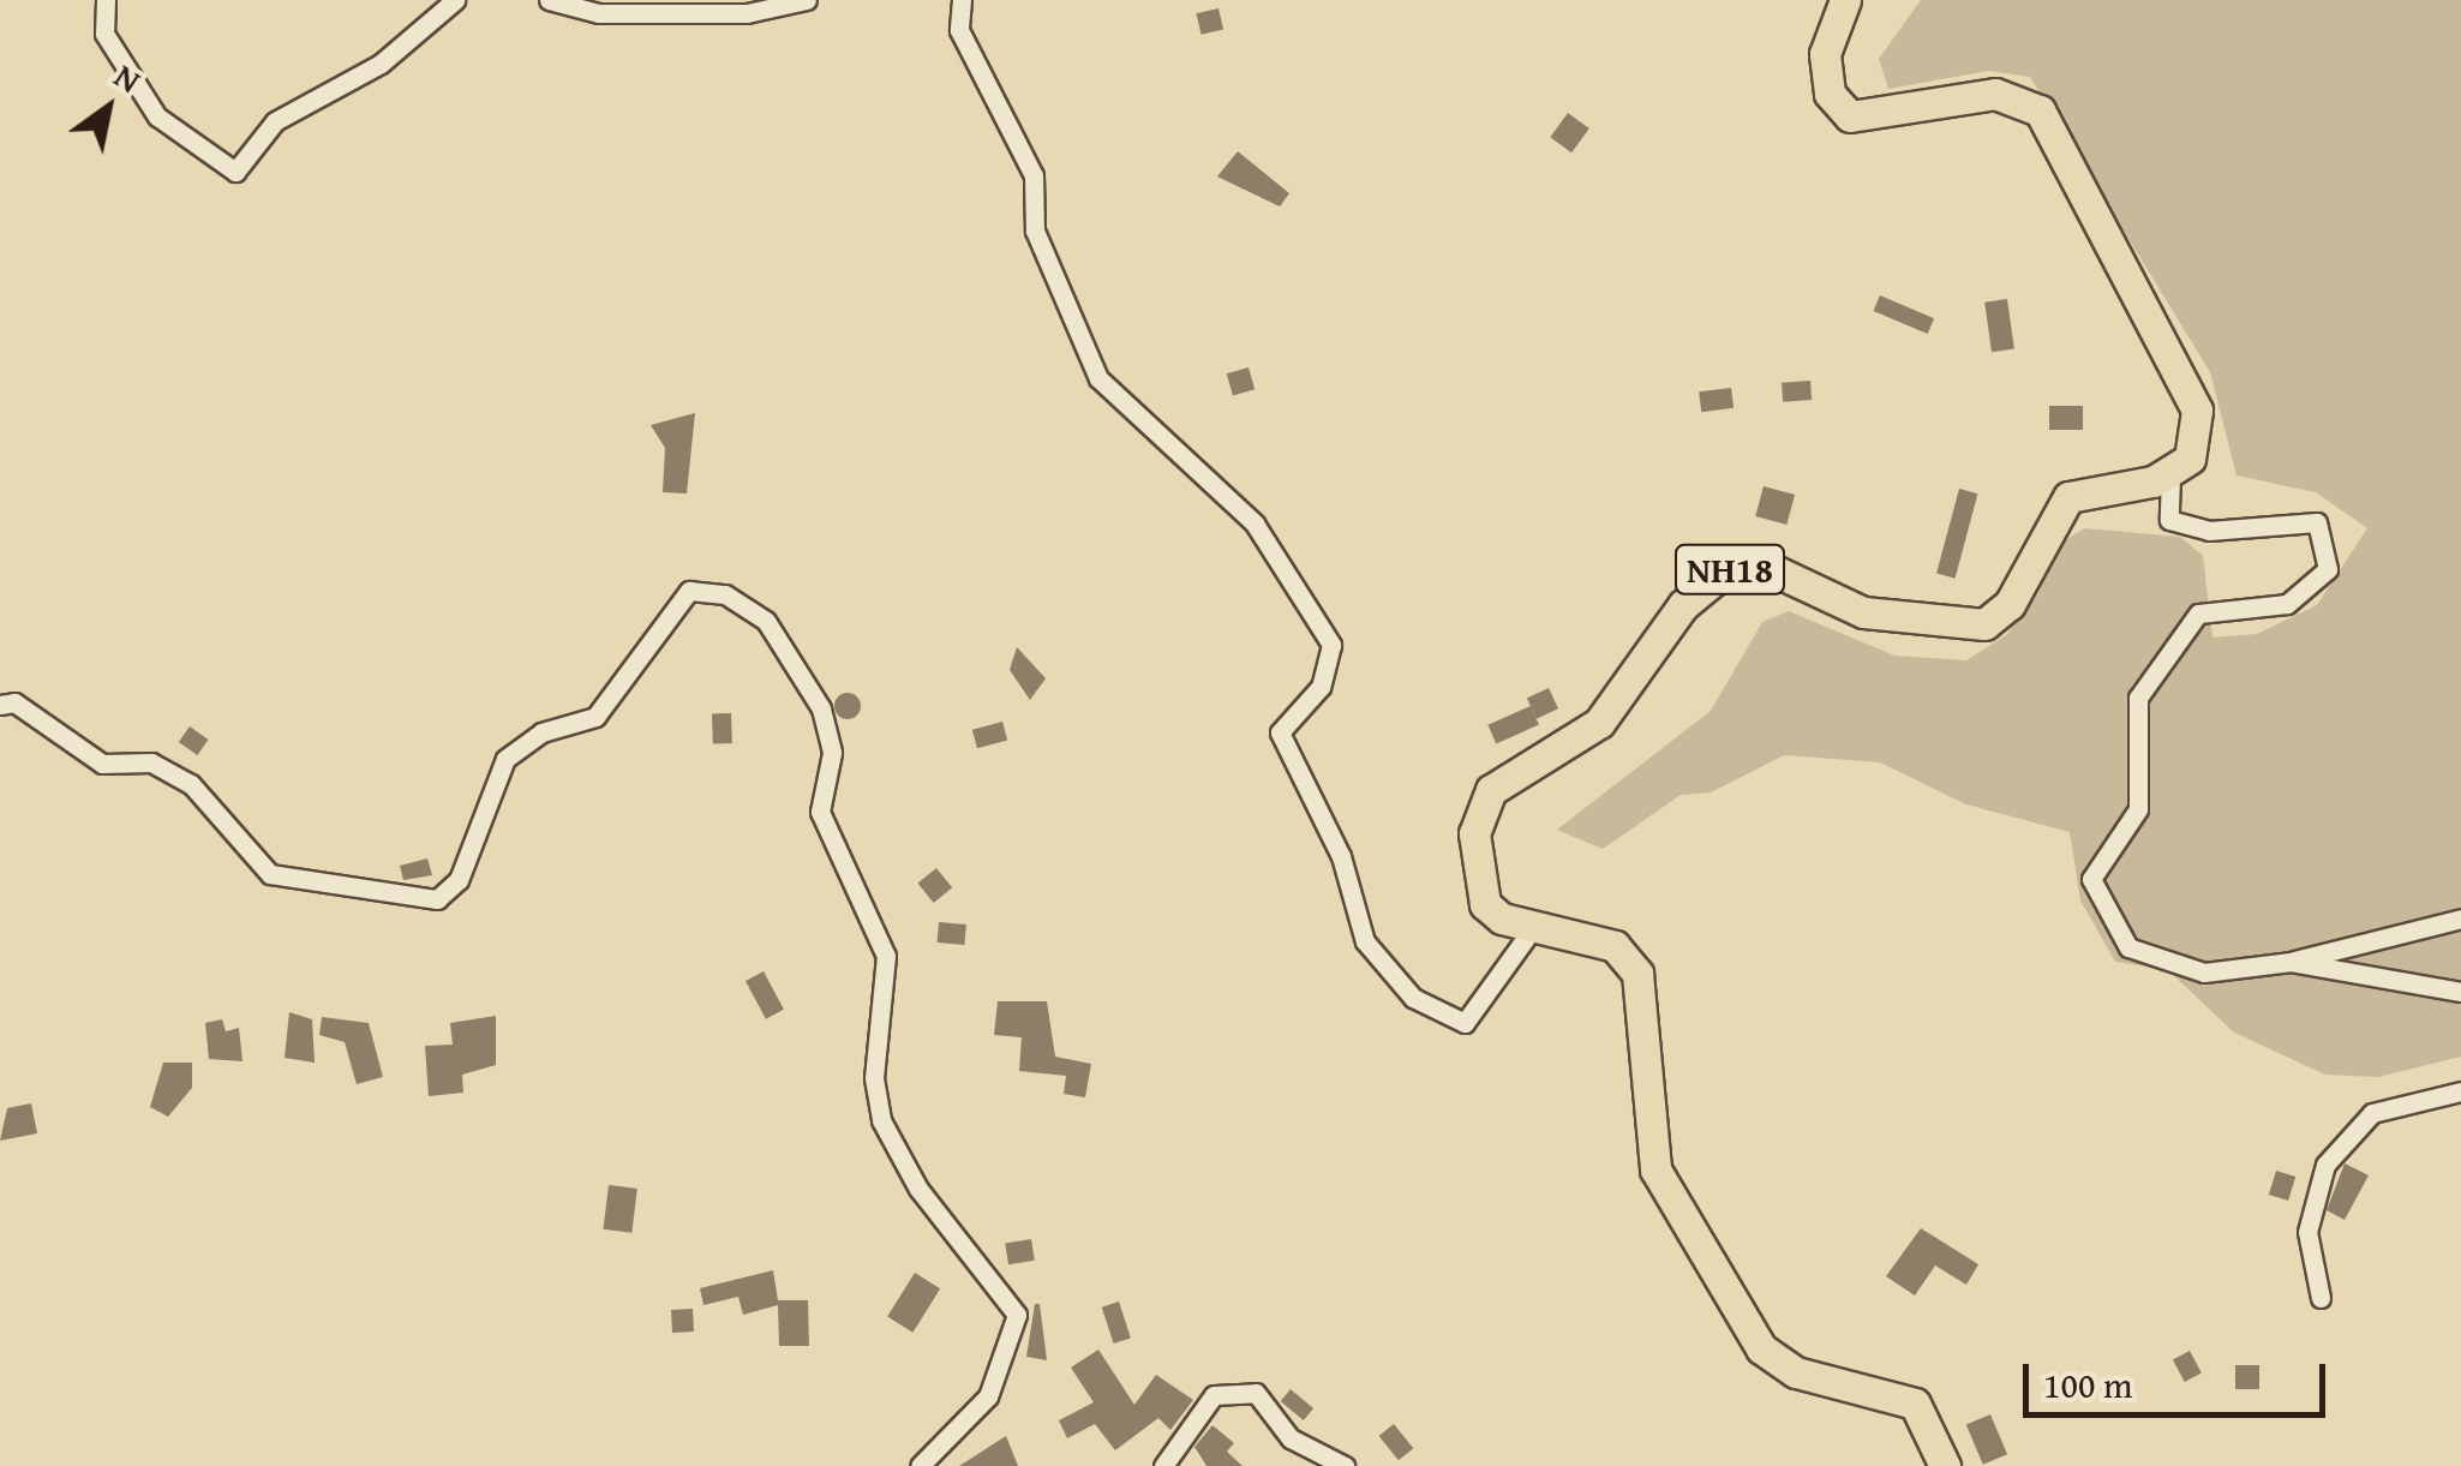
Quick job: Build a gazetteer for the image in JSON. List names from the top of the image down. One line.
{"streets":{"main road":["NH18"]},"scale_bar":"100 m","north":"top right"}
